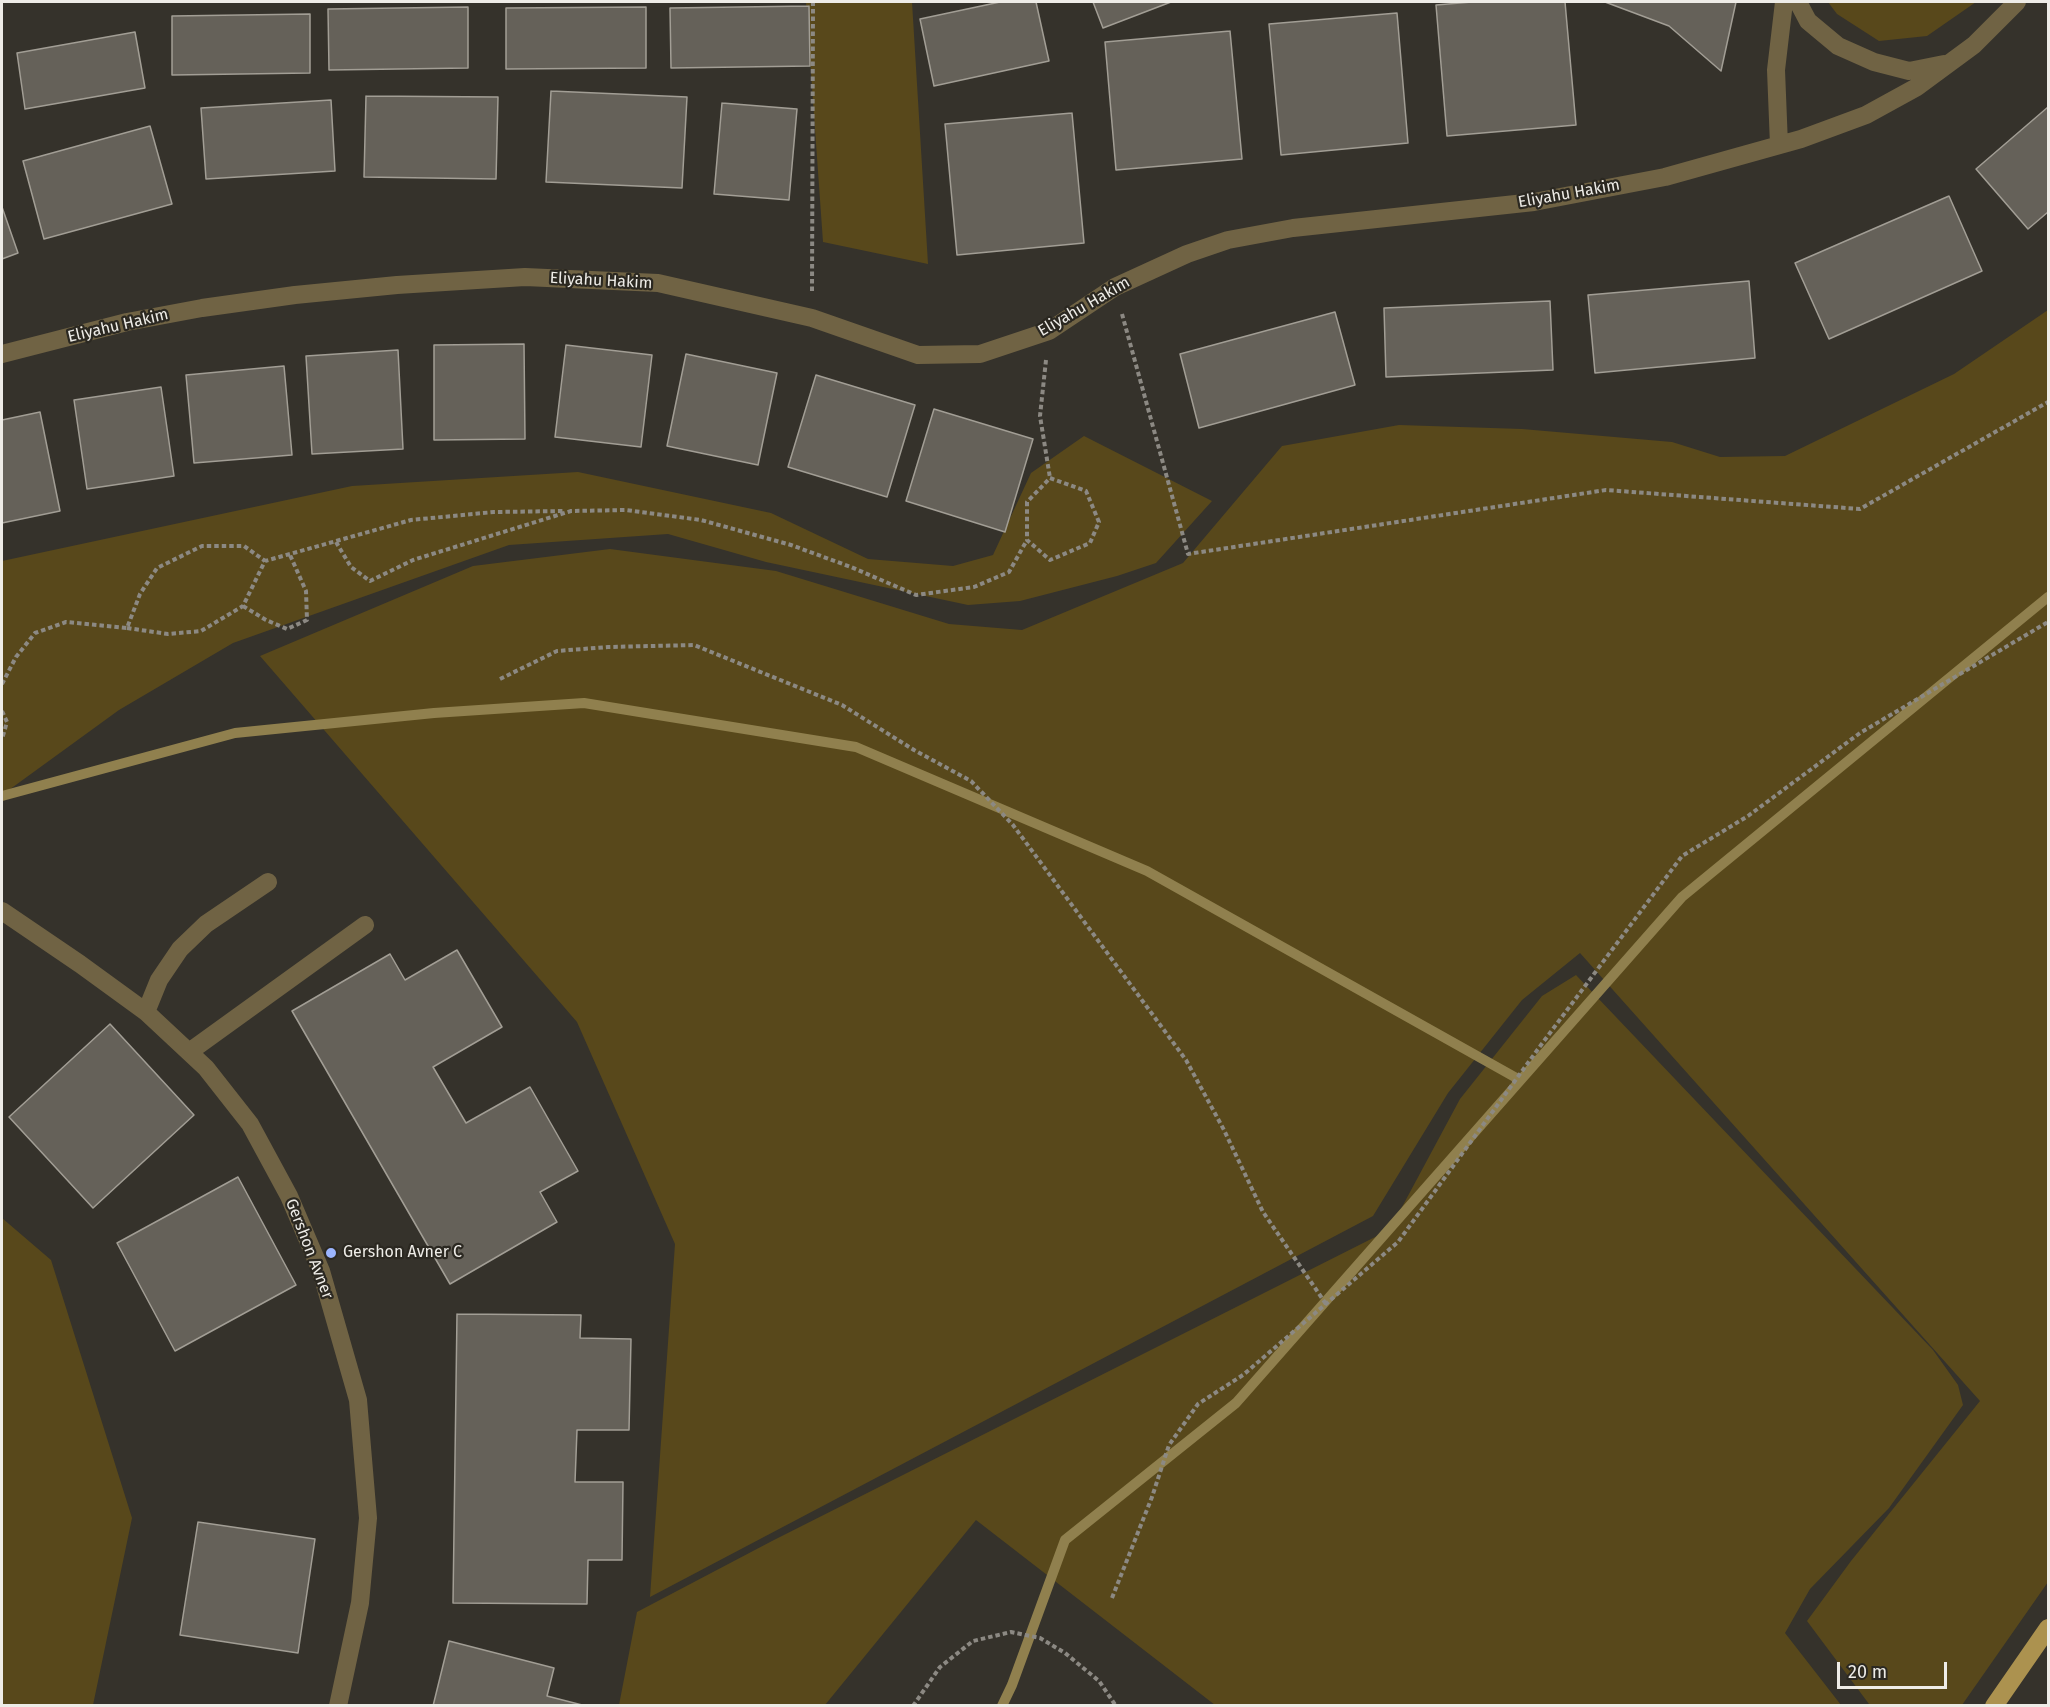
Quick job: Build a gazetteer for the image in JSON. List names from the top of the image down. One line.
{"streets":{"street":["Eliyahu Hakim","Gershon Avner"]},"places":["Gershon Avner C"],"scale_bar":"20 m"}
